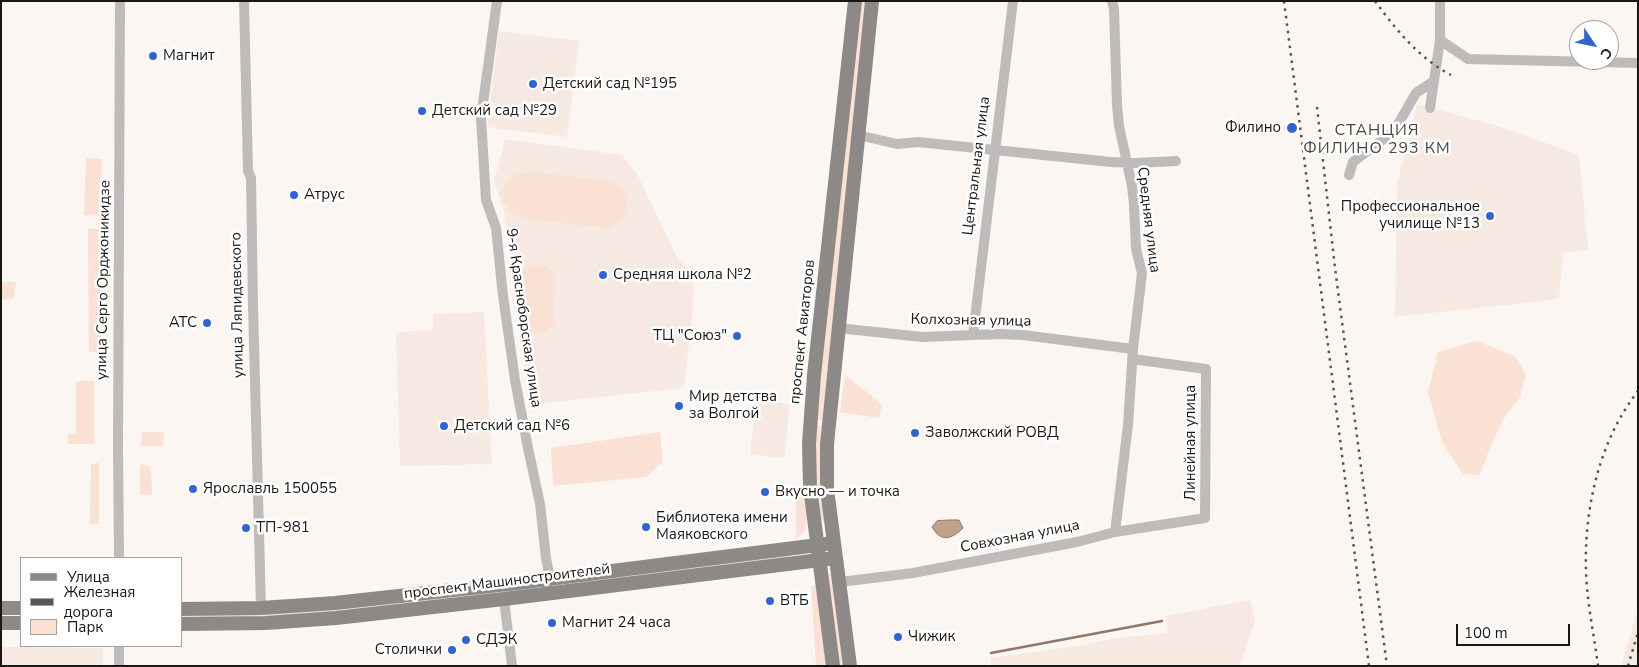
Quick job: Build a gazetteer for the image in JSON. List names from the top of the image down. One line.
{"streets":{"main road":["проспект Авиаторов","проспект Машиностроителей"],"street":["Центральная улица","Средняя улица","улица Серго Орджоникидзе","улица Ляпидевского","9-я Красноборская улица","Колхозная улица","Линейная улица","Совхозная улица"]},"crossings":[["Центральная улица","Колхозная улица"],["Средняя улица","Колхозная улица"],["Средняя улица","Совхозная улица"],["улица Ляпидевского","проспект Машиностроителей"],["9-я Красноборская улица","проспект Машиностроителей"],["Колхозная улица","Линейная улица"],["проспект Авиаторов","проспект Машиностроителей"],["Линейная улица","Совхозная улица"]],"districts":["СТАНЦИЯ ФИЛИНО 293 КМ"],"places":["Магнит","Детский сад №195","Детский сад №29","Филино","Атрус","Профессиональное училище №13","Средняя школа №2","АТС","ТЦ \"Союз\"","Мир детства за Волгой","Детский сад №6","Заволжский РОВД","Ярославль 150055","Вкусно — и точка","Библиотека имени Маяковского","ТП-981","ВТБ","Магнит 24 часа","Чижик","СДЭК","Столички"],"legend":["Улица","Железная дорога","Парк"],"scale_bar":"100 m","north":"bottom right"}
